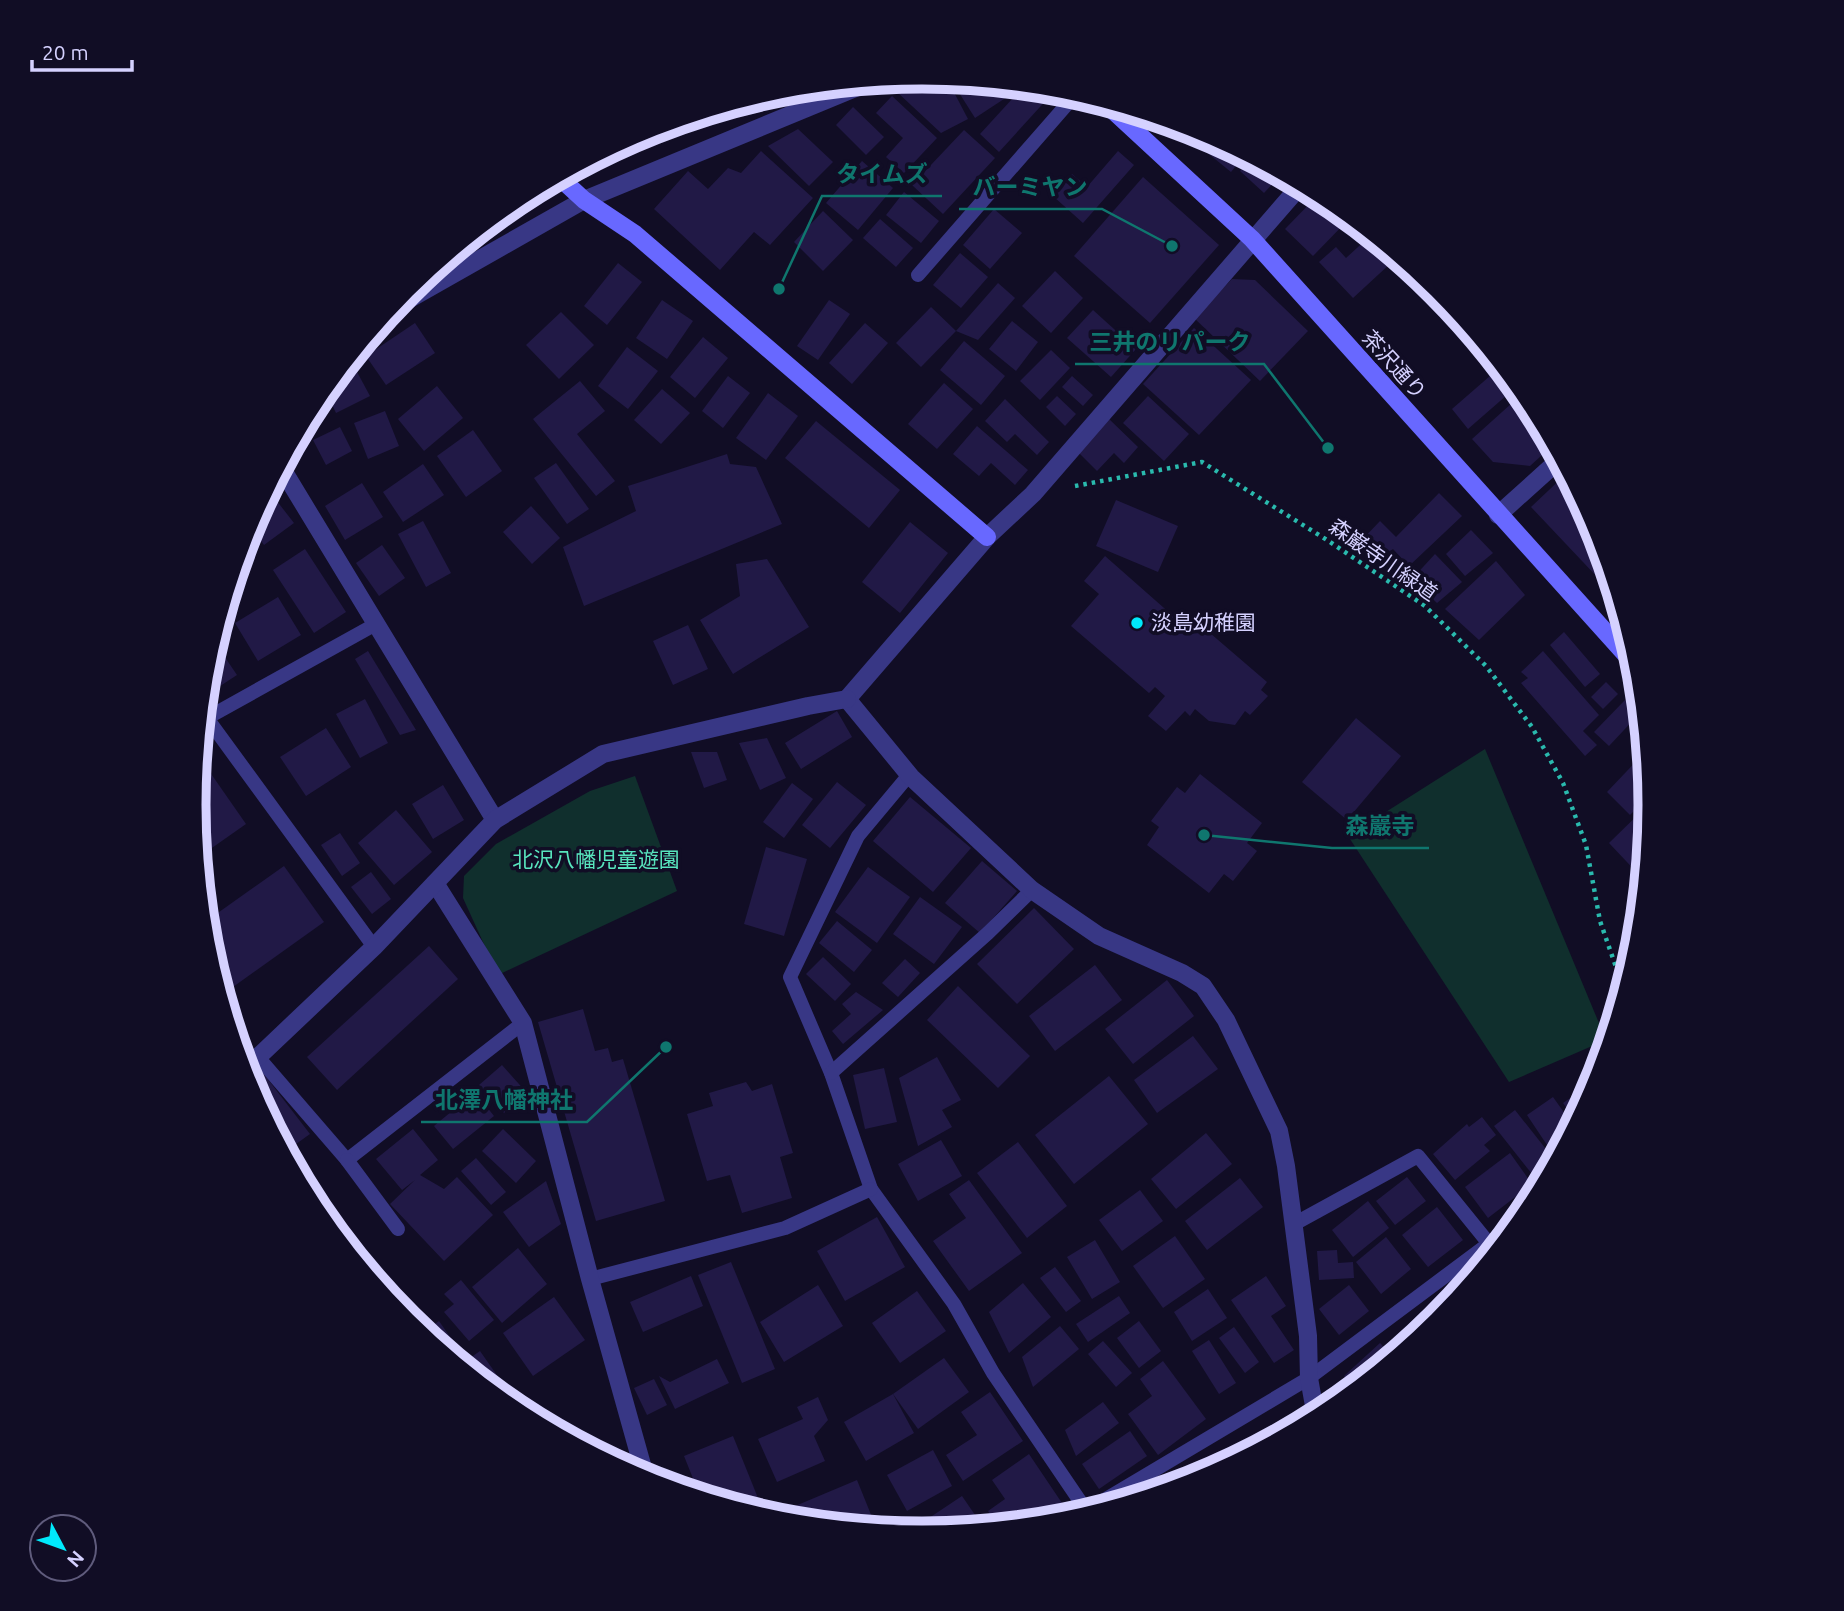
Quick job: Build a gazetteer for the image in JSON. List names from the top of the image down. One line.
{"streets":{"street":["茶沢通り"],"path":["森巌寺川緑道"]},"parks":["北沢八幡児童遊園"],"places":["バーミヤン","タイムズ","三井のリパーク","淡島幼稚園","森巖寺","北澤八幡神社"],"scale_bar":"20 m","north":"bottom right"}
